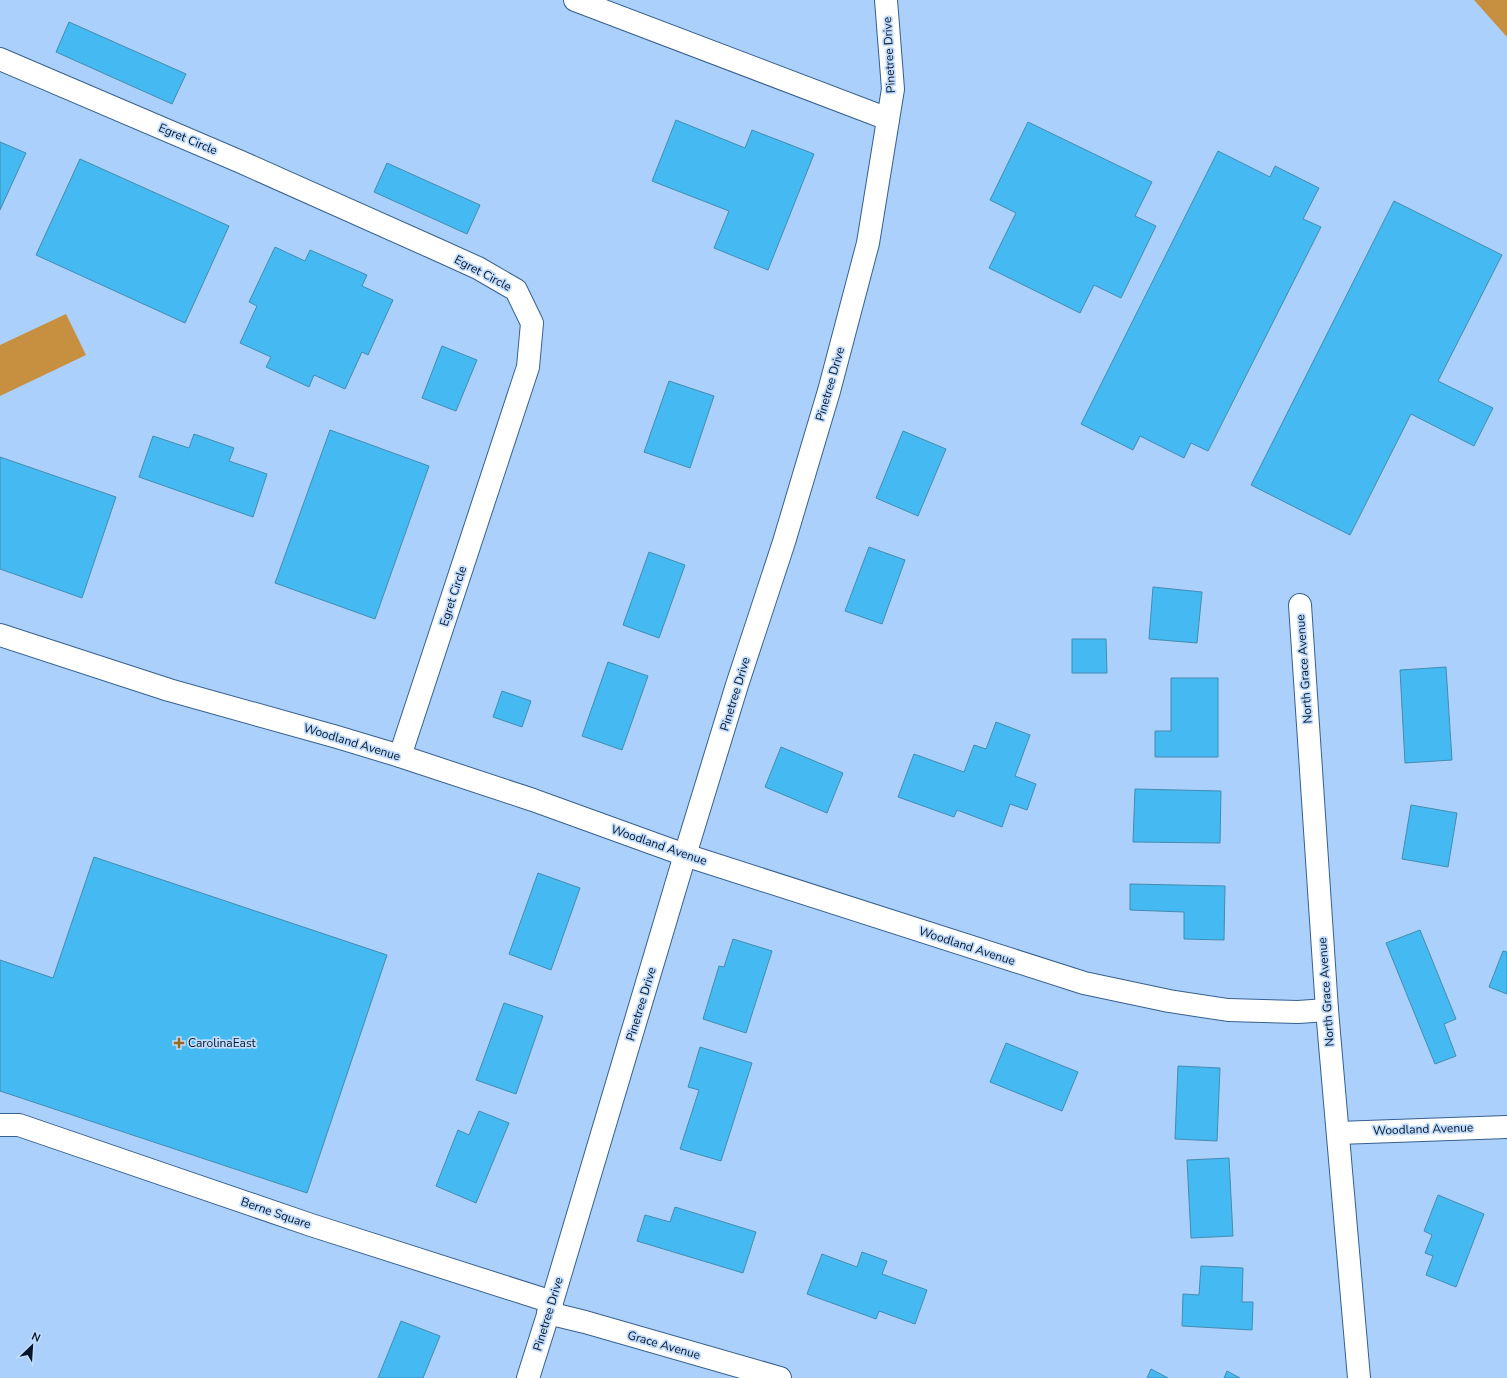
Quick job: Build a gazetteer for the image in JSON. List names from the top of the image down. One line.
{"streets":{"street":["Pinetree Drive","Egret Circle","North Grace Avenue","Woodland Avenue","Berne Square","Grace Avenue"]},"crossings":[["Pinetree Drive","Woodland Avenue"],["Pinetree Drive","Berne Square"],["Pinetree Drive","Grace Avenue"],["Egret Circle","Woodland Avenue"],["North Grace Avenue","Woodland Avenue"],["Berne Square","Grace Avenue"]],"places":{"health":["CarolinaEast"]},"north":"top right"}
